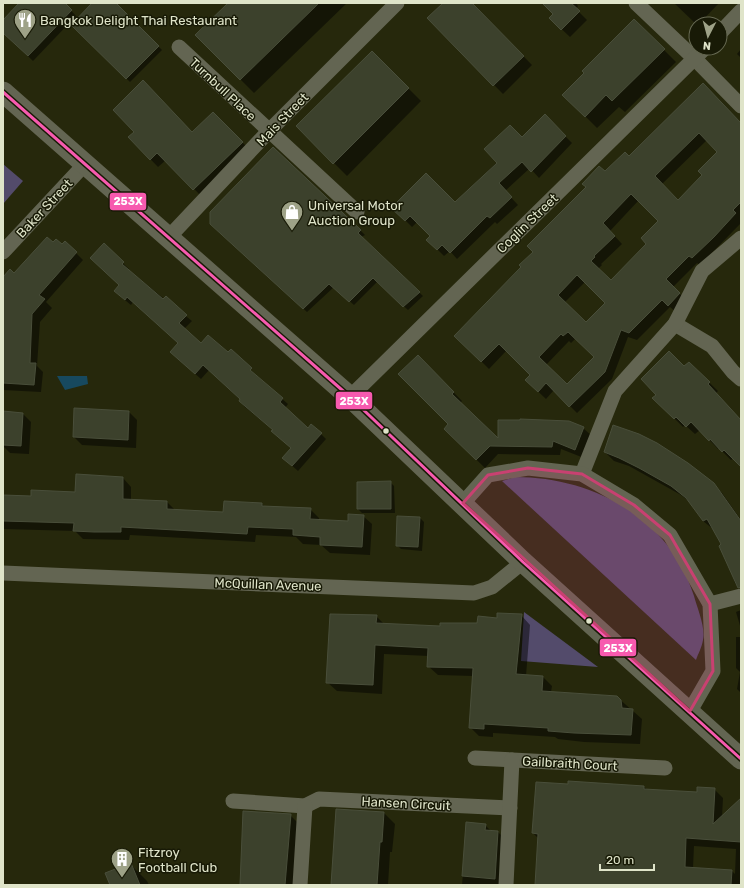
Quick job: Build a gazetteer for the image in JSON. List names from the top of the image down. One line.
{"streets":{"street":["Turnbull Place","Mais Street","Baker Street","Coglin Street","McQuillan Avenue","Gailbraith Court","Hansen Circuit"]},"crossings":[["Turnbull Place","Mais Street"]],"places":{"restaurant":["Bangkok Delight Thai Restaurant"],"shop":["Universal Motor Auction Group"],"building":["Fitzroy Football Club"]},"lines":["transit line 253X"],"scale_bar":"20 m","north":"bottom"}
